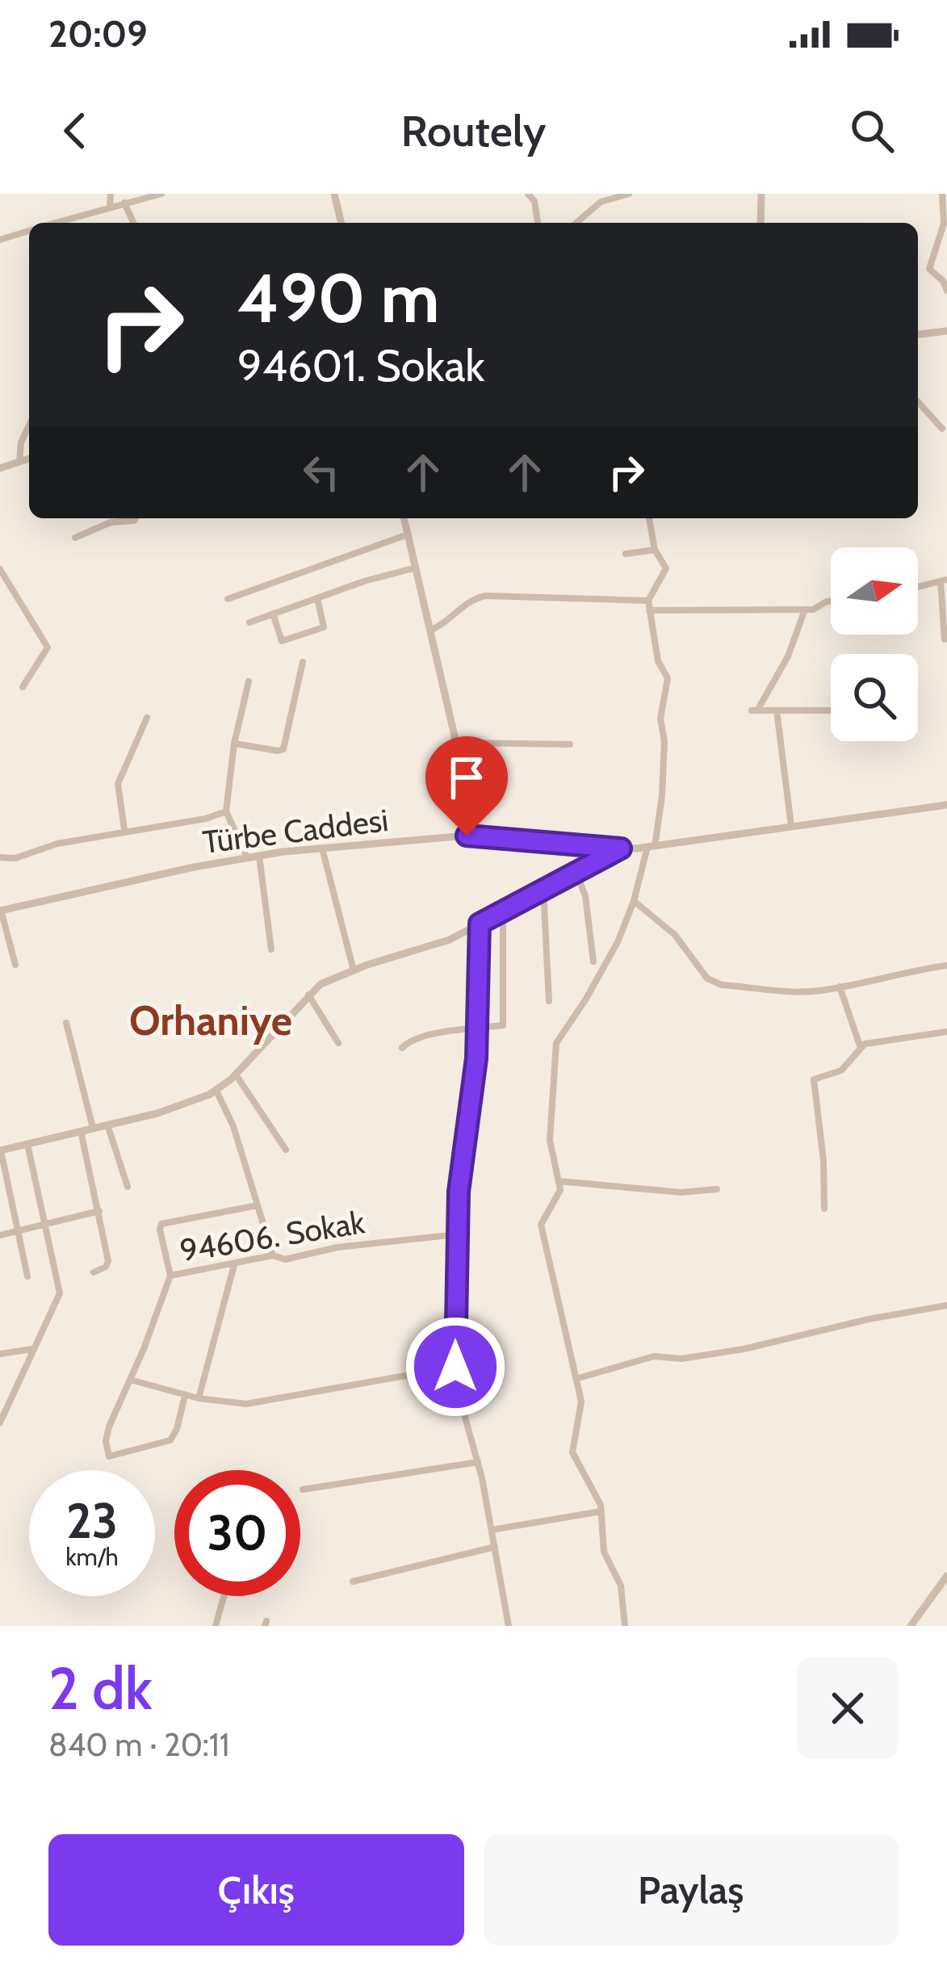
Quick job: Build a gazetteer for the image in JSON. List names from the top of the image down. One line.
{"streets":{"street":["Türbe Caddesi","94606. Sokak"]},"districts":["Orhaniye"],"north":"right","page":{"status":"20:09","header":"Routely","turn":["490 m","94601. Sokak"],"speed":"23 km/h","limit":"30","heading":["2 dk","840 m · 20:11"],"buttons":["Çıkış","Paylaş"]}}
